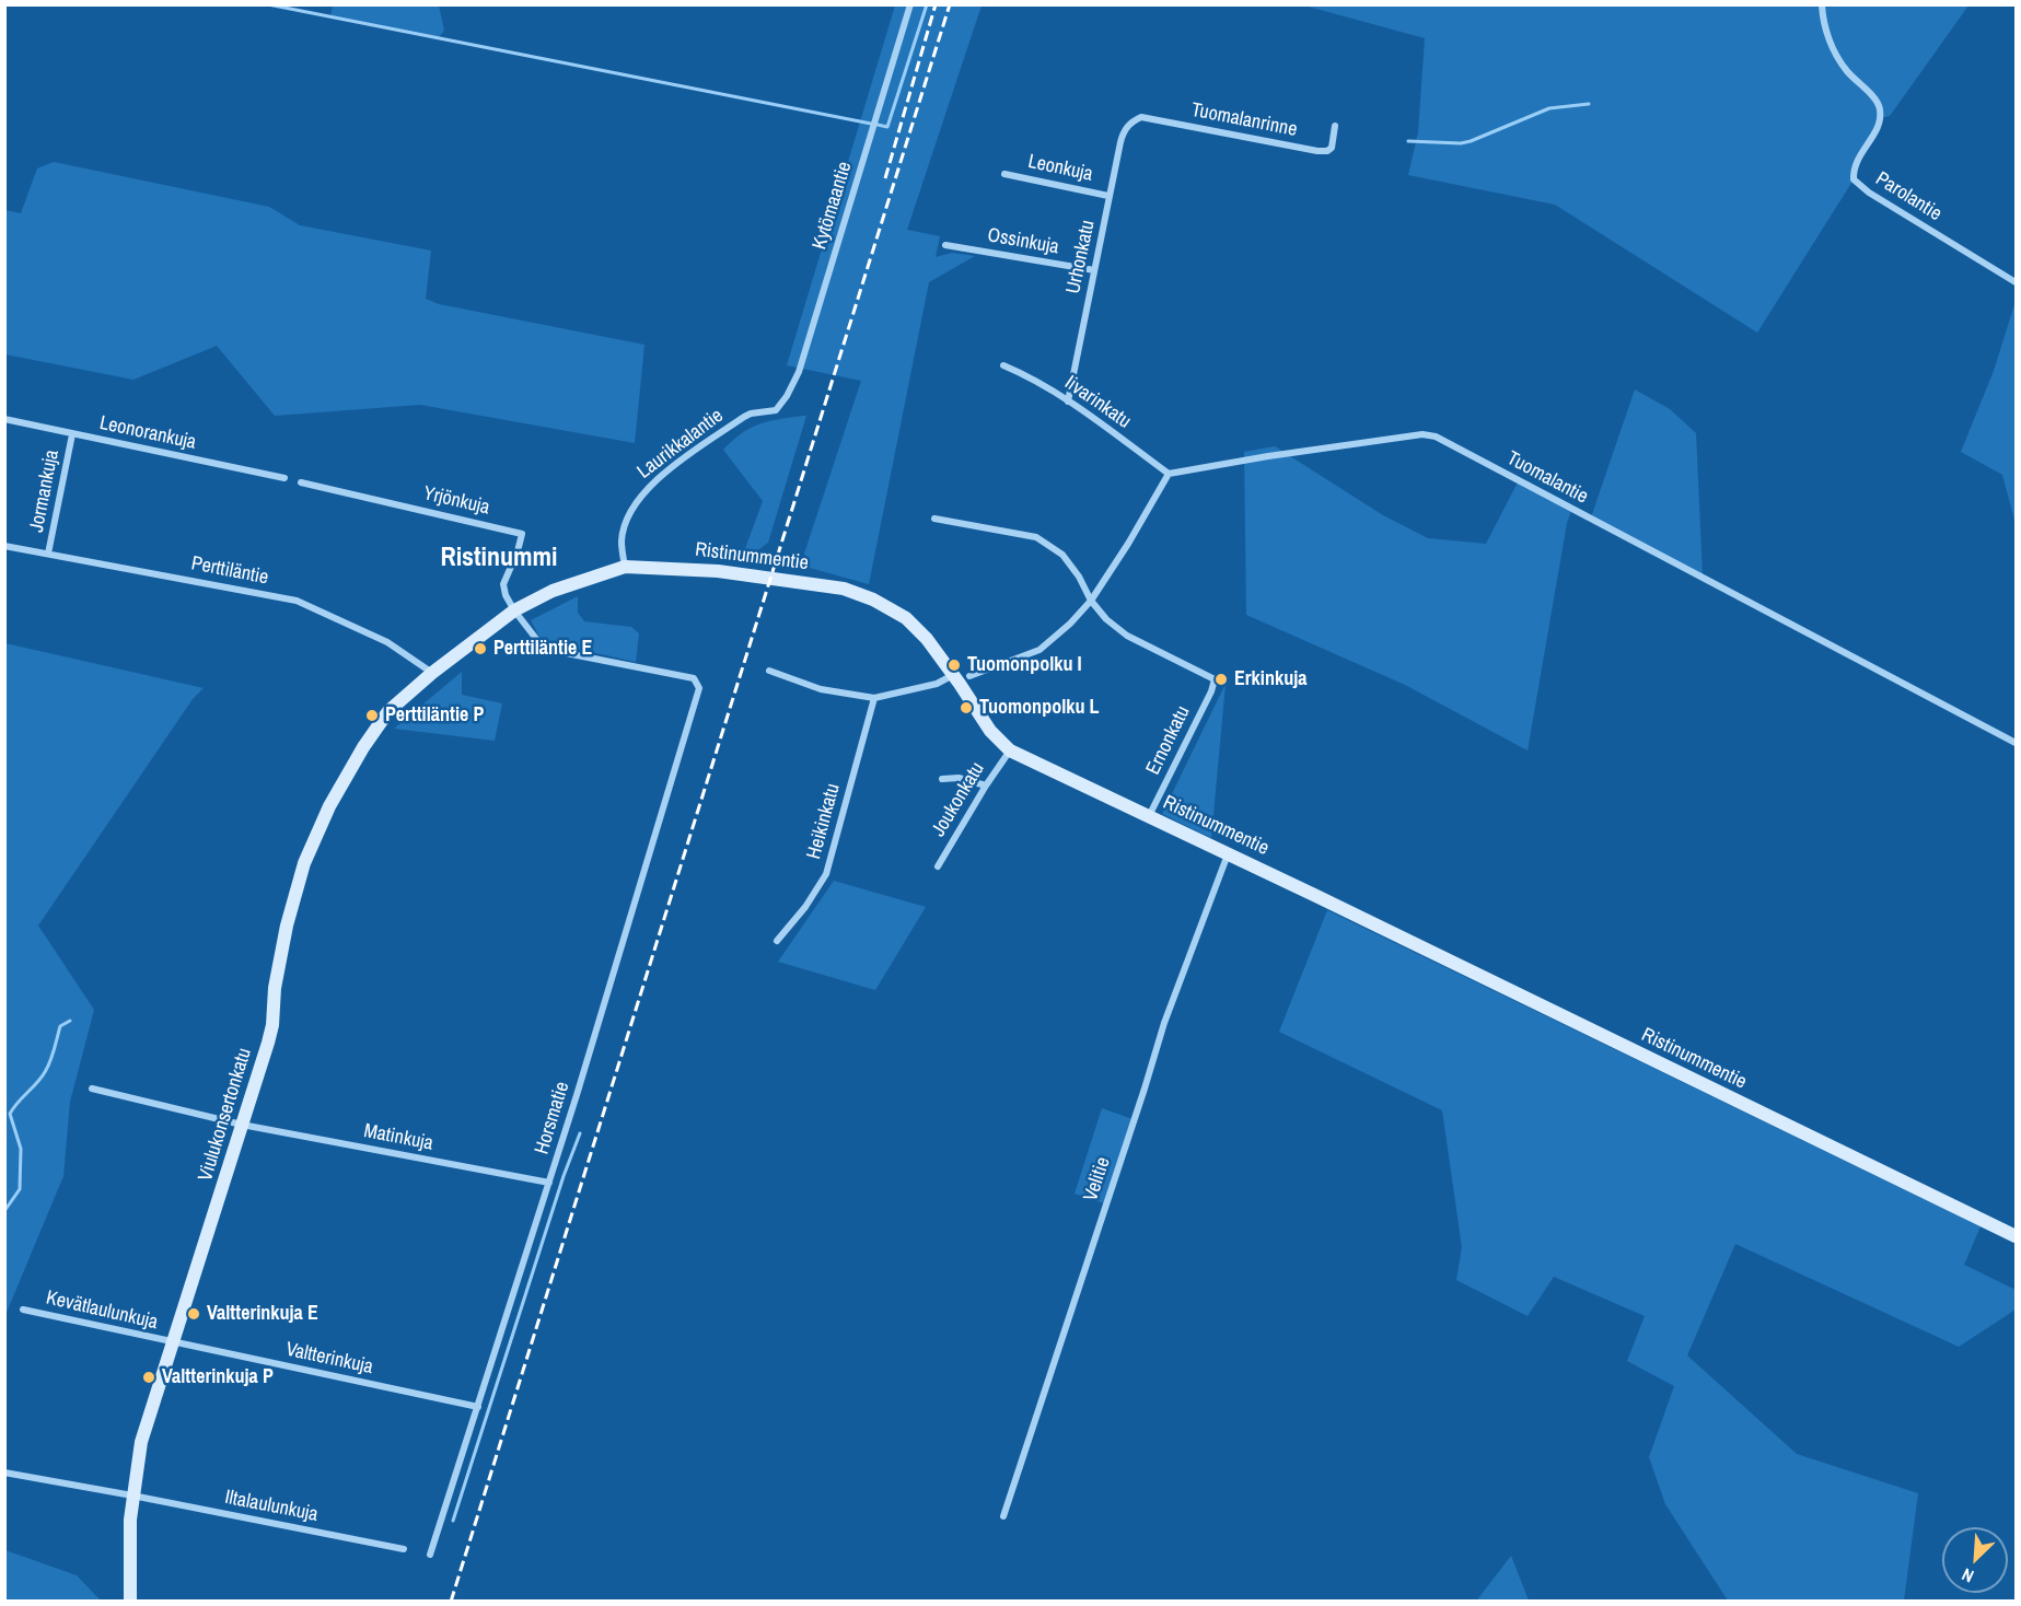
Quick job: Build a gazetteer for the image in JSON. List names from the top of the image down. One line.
{"streets":{"street":["Tuomalanrinne","Leonkuja","Parolantie","Kytömaantie","Ossinkuja","Urhonkatu","Iivarinkatu","Leonorankuja","Laurikkalantie","Tuomalantie","Jormankuja","Yrjönkuja","Ristinummentie","Perttiläntie","Ernonkatu","Joukonkatu","Heikinkatu","Viulukonsertonkatu","Horsmatie","Matinkuja","Velitie","Kevätlaulunkuja","Valtterinkuja","Iltalaulunkuja"]},"crossings":[["Tuomalanrinne","Urhonkatu"],["Leonkuja","Urhonkatu"],["Kytömaantie","Laurikkalantie"],["Ossinkuja","Urhonkatu"],["Urhonkatu","Iivarinkatu"],["Iivarinkatu","Tuomalantie"],["Leonorankuja","Jormankuja"],["Laurikkalantie","Ristinummentie"],["Jormankuja","Perttiläntie"],["Yrjönkuja","Ristinummentie"],["Yrjönkuja","Horsmatie"],["Ristinummentie","Perttiläntie"],["Ristinummentie","Ernonkatu"],["Ristinummentie","Joukonkatu"],["Ristinummentie","Viulukonsertonkatu"],["Ristinummentie","Horsmatie"],["Ristinummentie","Velitie"],["Perttiläntie","Viulukonsertonkatu"],["Viulukonsertonkatu","Matinkuja"],["Viulukonsertonkatu","Kevätlaulunkuja"],["Viulukonsertonkatu","Valtterinkuja"],["Viulukonsertonkatu","Iltalaulunkuja"],["Horsmatie","Matinkuja"],["Horsmatie","Valtterinkuja"],["Kevätlaulunkuja","Valtterinkuja"]],"districts":["Ristinummi"],"places":["Perttiläntie E","Tuomonpolku I","Erkinkuja","Tuomonpolku L","Perttiläntie P","Valtterinkuja E","Valtterinkuja P"],"north":"bottom left"}
